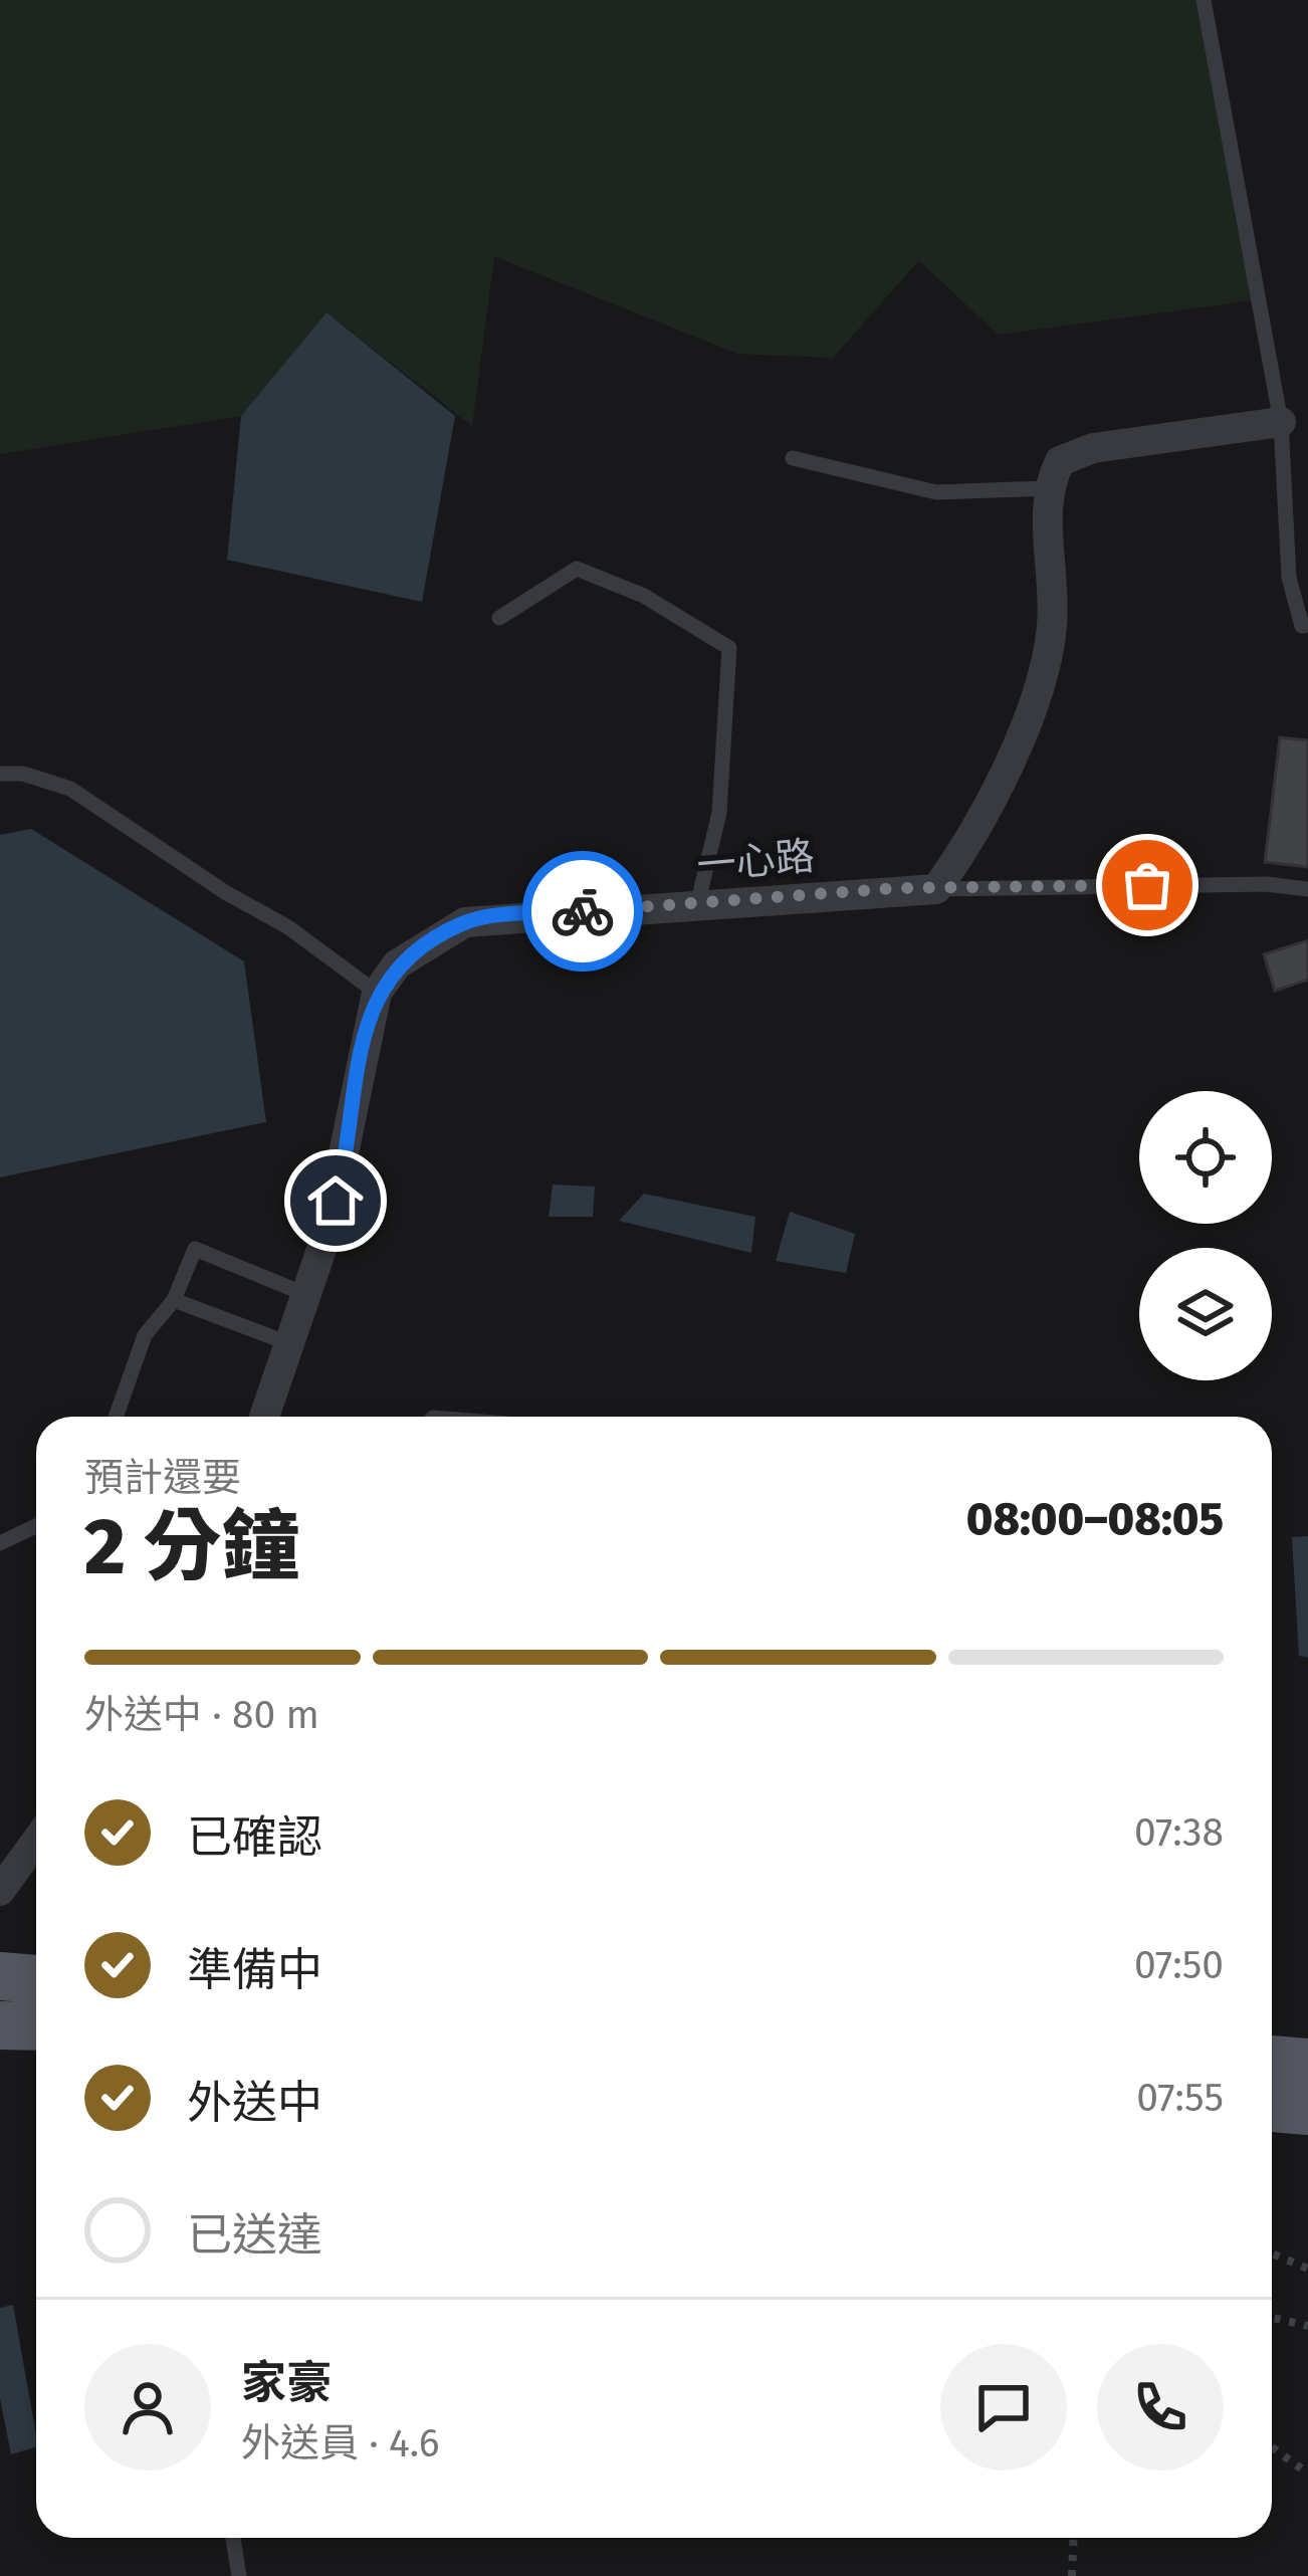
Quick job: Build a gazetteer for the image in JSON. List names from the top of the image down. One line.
{"streets":{"street":["一心路"]},"page":{"heading":["2 分鐘","預計還要","08:00–08:05"],"panel":["家豪","外送員 · 4.6"],"bar":"外送中 · 80 m","list":[["已確認","07:38"],["準備中","07:50"],["外送中","07:55"],"已送達"]}}
